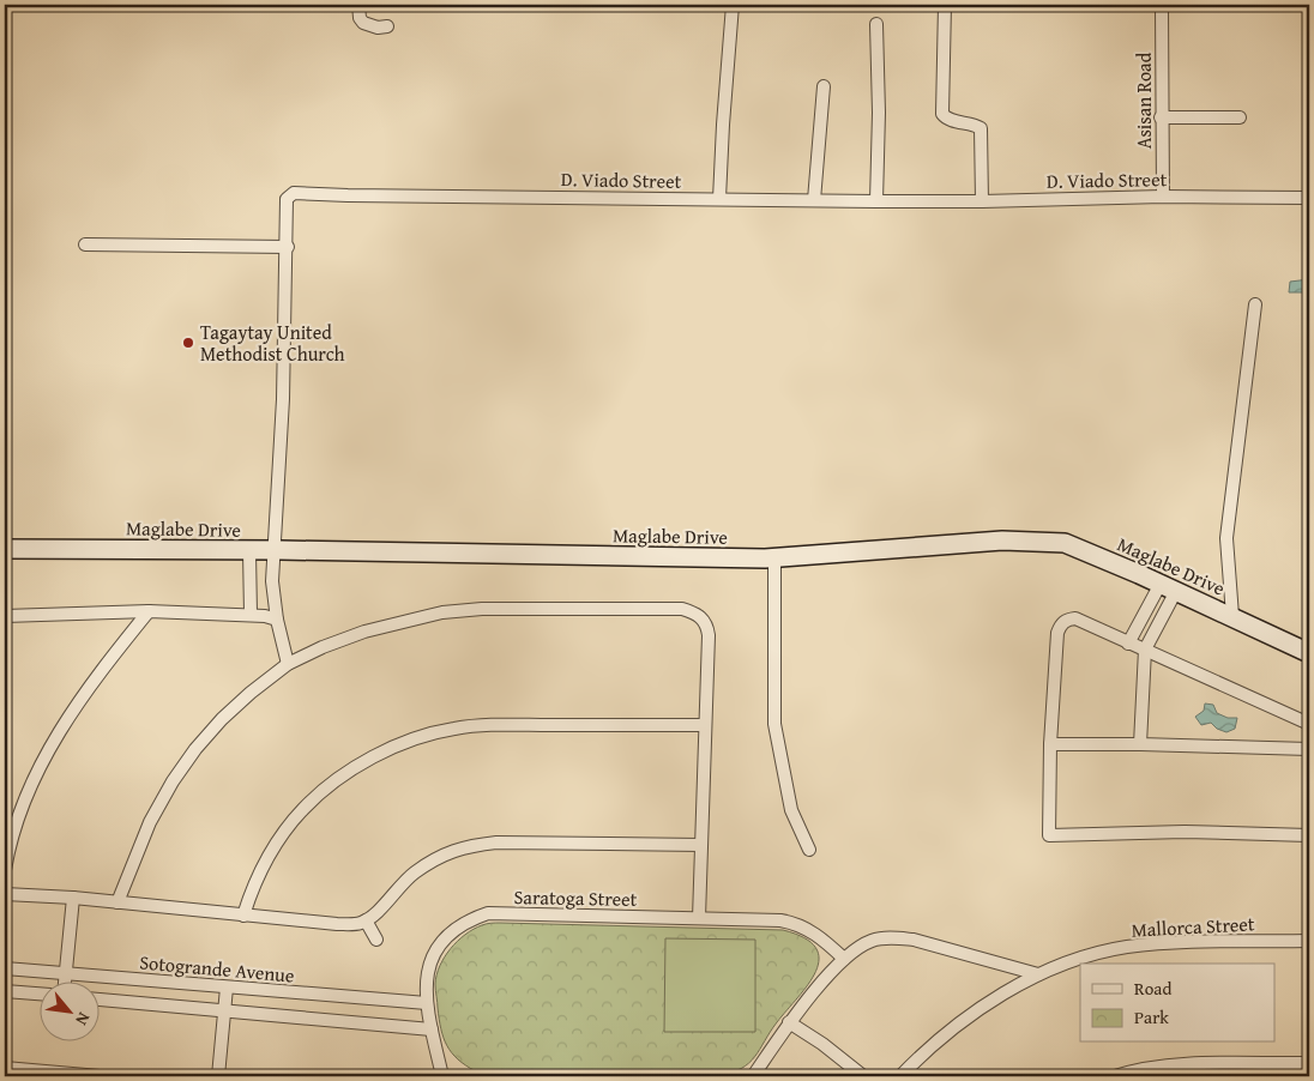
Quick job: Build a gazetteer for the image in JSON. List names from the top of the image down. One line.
{"streets":{"main road":["Maglabe Drive"],"street":["Asisan Road","D. Viado Street","Saratoga Street","Mallorca Street","Sotogrande Avenue"]},"crossings":[["Asisan Road","D. Viado Street"],["D. Viado Street","Maglabe Drive"],["Saratoga Street","Sotogrande Avenue"]],"places":["Tagaytay United Methodist Church"],"legend":["Road","Park"],"north":"bottom right"}
